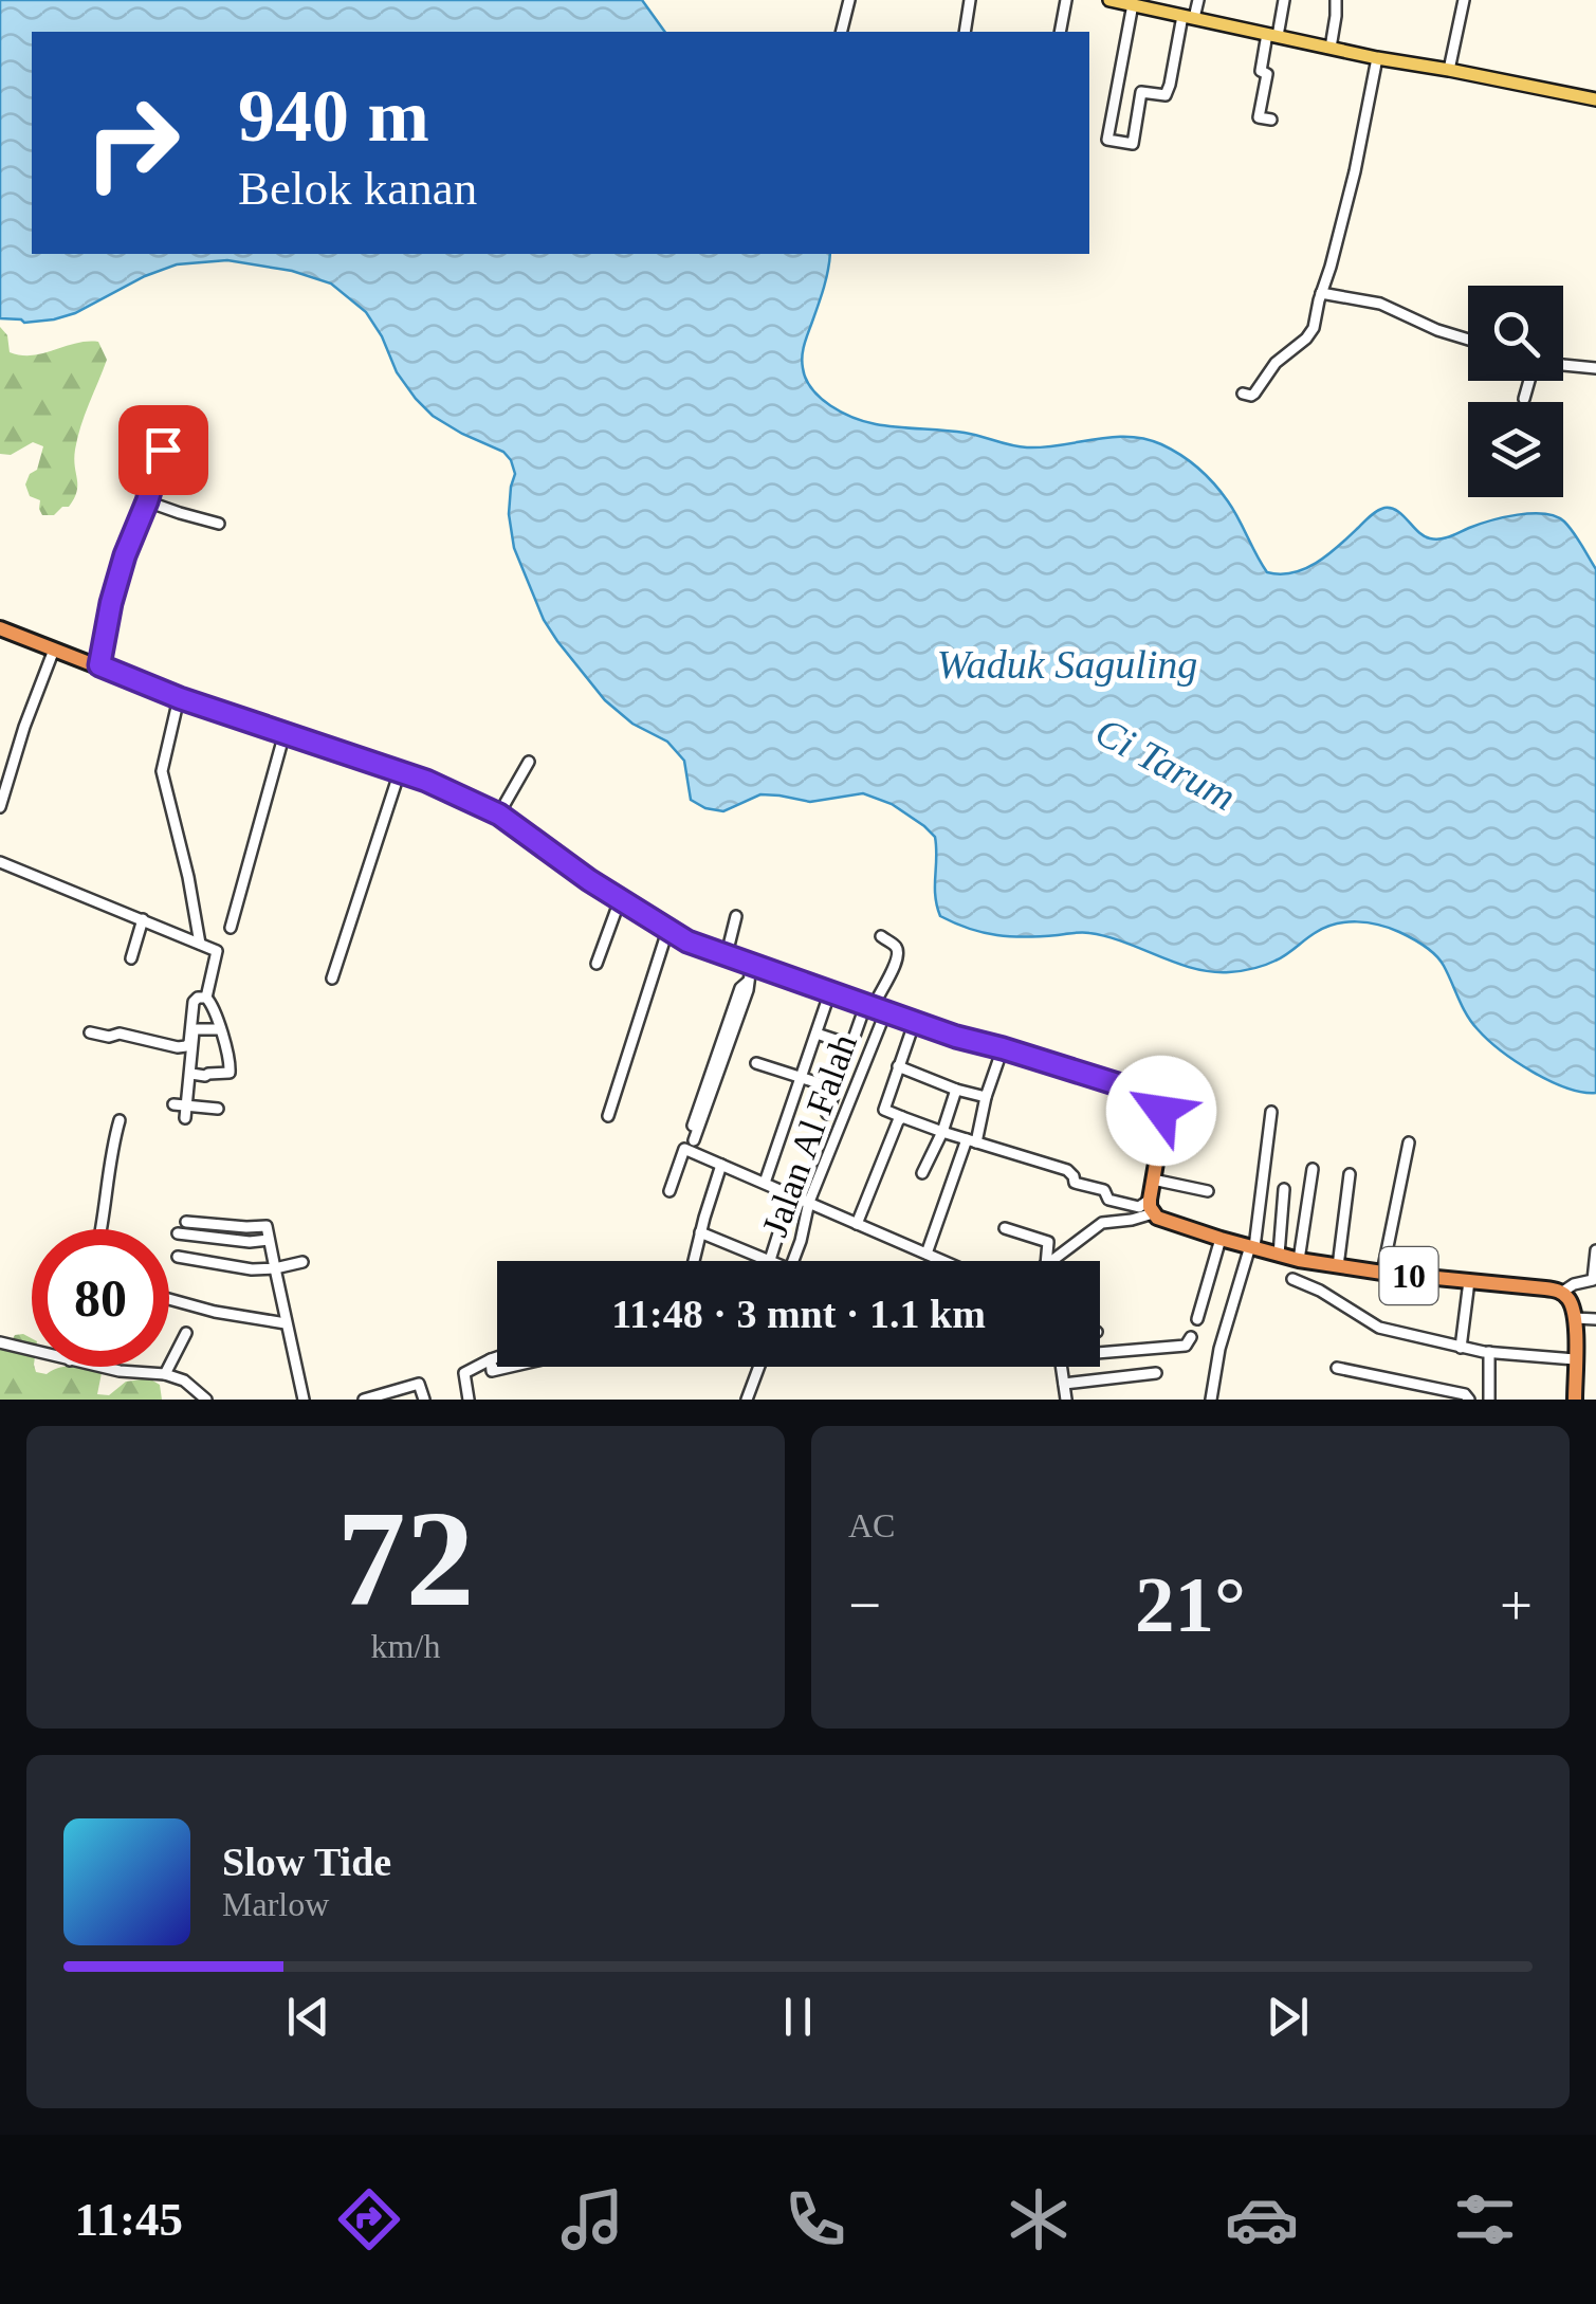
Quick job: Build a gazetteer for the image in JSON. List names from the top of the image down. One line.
{"streets":{"highway":["10"],"street":["Jalan Al Falah"]},"water":["Waduk Saguling","Ci Tarum"],"page":{"turn":["940 m","Belok kanan"],"limit":"80","trip":"11:48 · 3 mnt · 1.1 km","tile":[["72","km/h"],"AC"],"heat":["−","21°","+"],"song":["Slow Tide","Marlow"],"tabs":"11:45"}}
